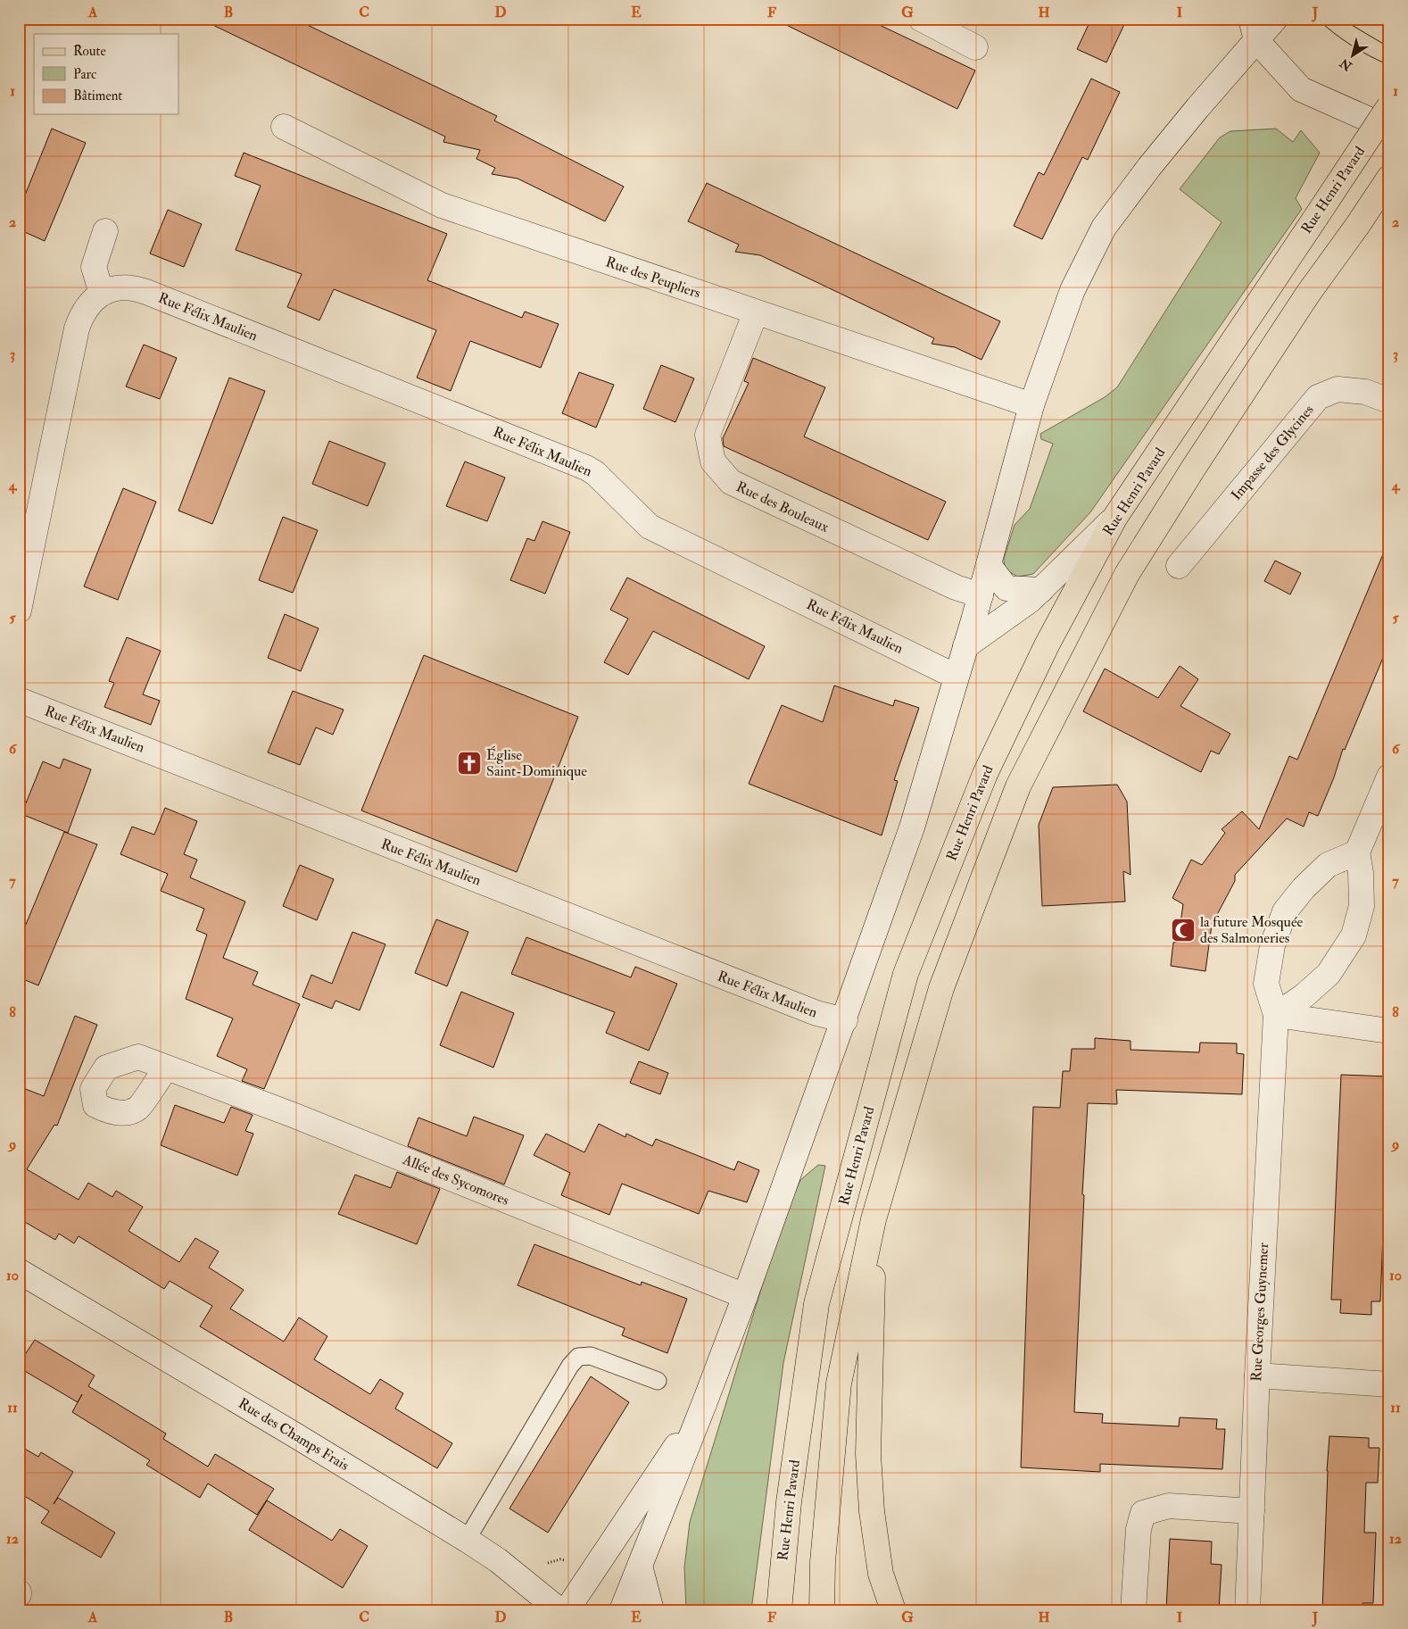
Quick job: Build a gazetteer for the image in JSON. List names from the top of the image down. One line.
{"streets":{"main road":["Rue Henri Pavard"],"street":["Rue des Peupliers","Rue Félix Maulien","Impasse des Glycines","Rue des Bouleaux","Allée des Sycomores","Rue Georges Guynemer","Rue des Champs Frais"]},"crossings":[["Rue des Peupliers","Rue des Bouleaux"]],"places":{"church":["Église Saint-Dominique"],"mosque":["la future Mosquée des Salmoneries"]},"legend":["Route","Parc","Bâtiment"],"north":"bottom left","grid":{"columns":["A","B","C","D","E","F","G","H","I","J"],"rows":["1","2","3","4","5","6","7","8","9","10","11","12"]}}
